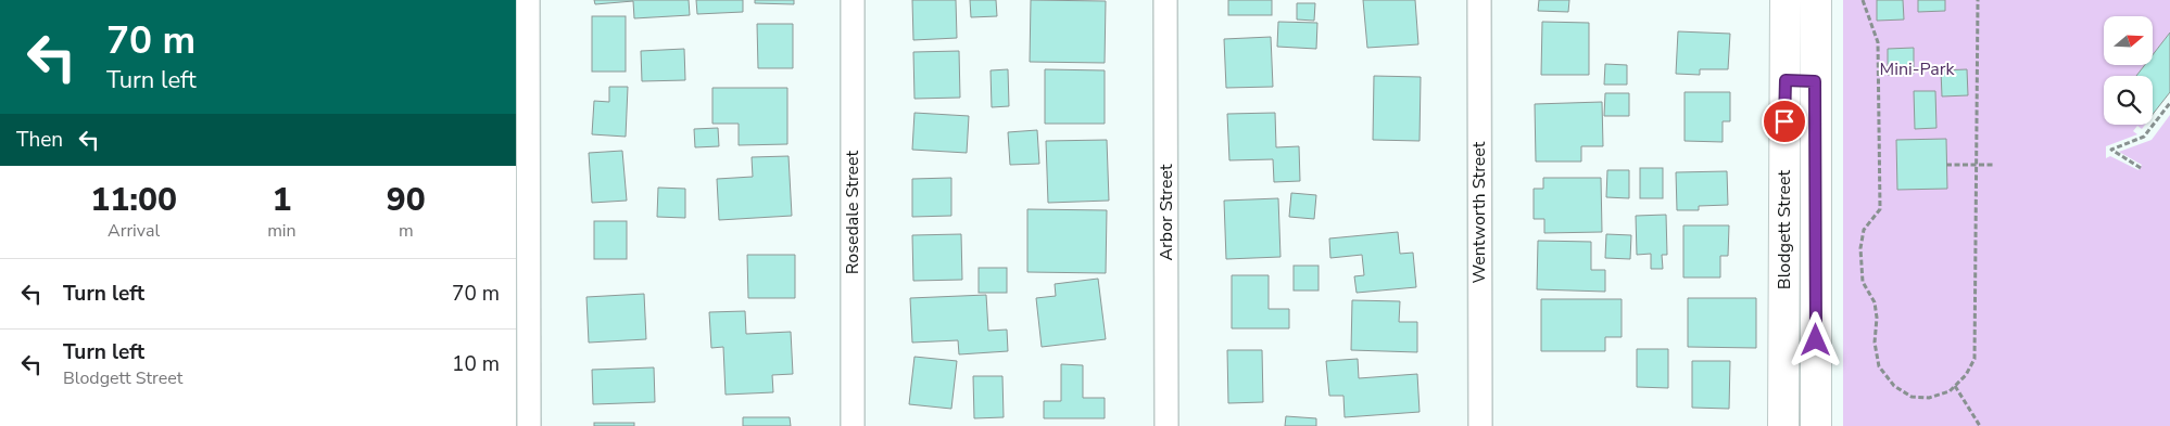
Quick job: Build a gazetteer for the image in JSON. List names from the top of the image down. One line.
{"streets":{"main road":["Blodgett Street"],"street":["Rosedale Street","Arbor Street","Wentworth Street"]},"parks":["Mini-Park"],"north":"right","page":{"turn":["70 m","Turn left"],"then":"Then","eta":["11:00","Arrival","1","min","90","m"],"list":[{"name":"Turn left","value":"70 m"},{"name":"Turn left","note":"Blodgett Street","value":"10 m"}]}}
